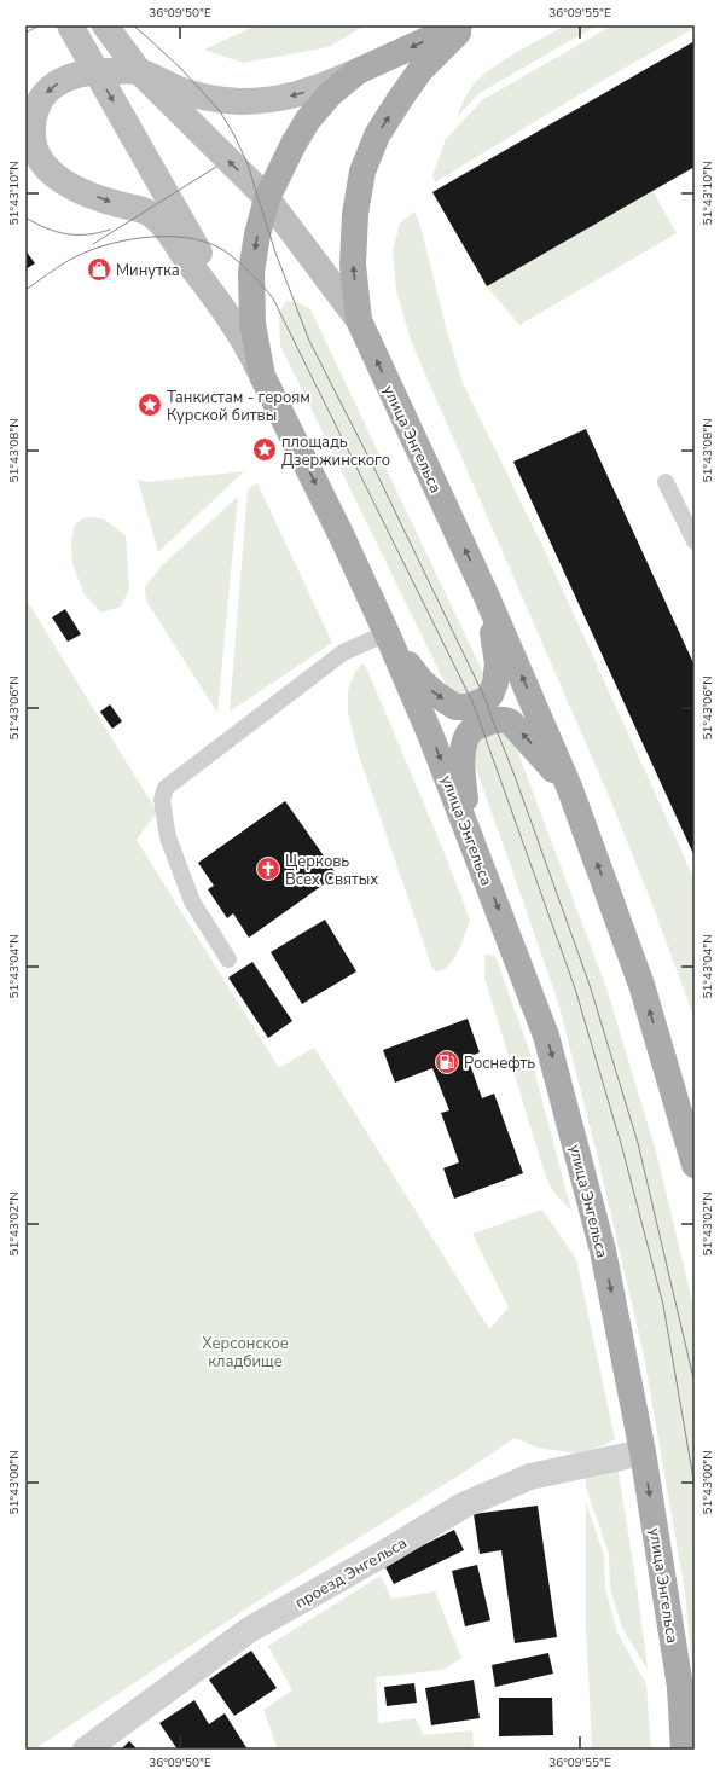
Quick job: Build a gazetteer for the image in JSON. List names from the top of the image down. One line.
{"streets":{"main road":["улица Энгельса"],"street":["проезд Энгельса"]},"crossings":[["улица Энгельса","проезд Энгельса"]],"parks":["Херсонское кладбище"],"places":{"shop":["Минутка"],"place":["Танкистам - героям Курской битвы","площадь Дзержинского"],"church":["Церковь Всех Святых"],"fuel station":["Роснефть"]},"coordinates":["36°09'50\"E","36°09'55\"E","51°43'10\"N","51°43'08\"N","51°43'06\"N","51°43'04\"N","51°43'02\"N","51°43'00\"N"]}
